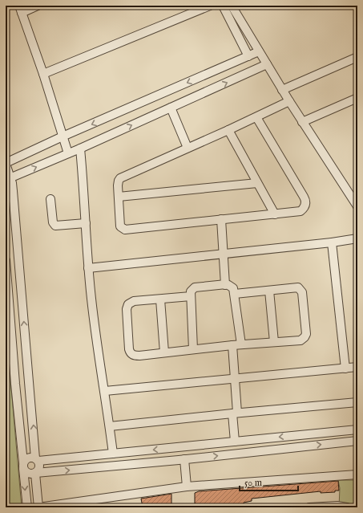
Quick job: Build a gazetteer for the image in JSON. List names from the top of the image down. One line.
{"scale_bar":"50 m"}
